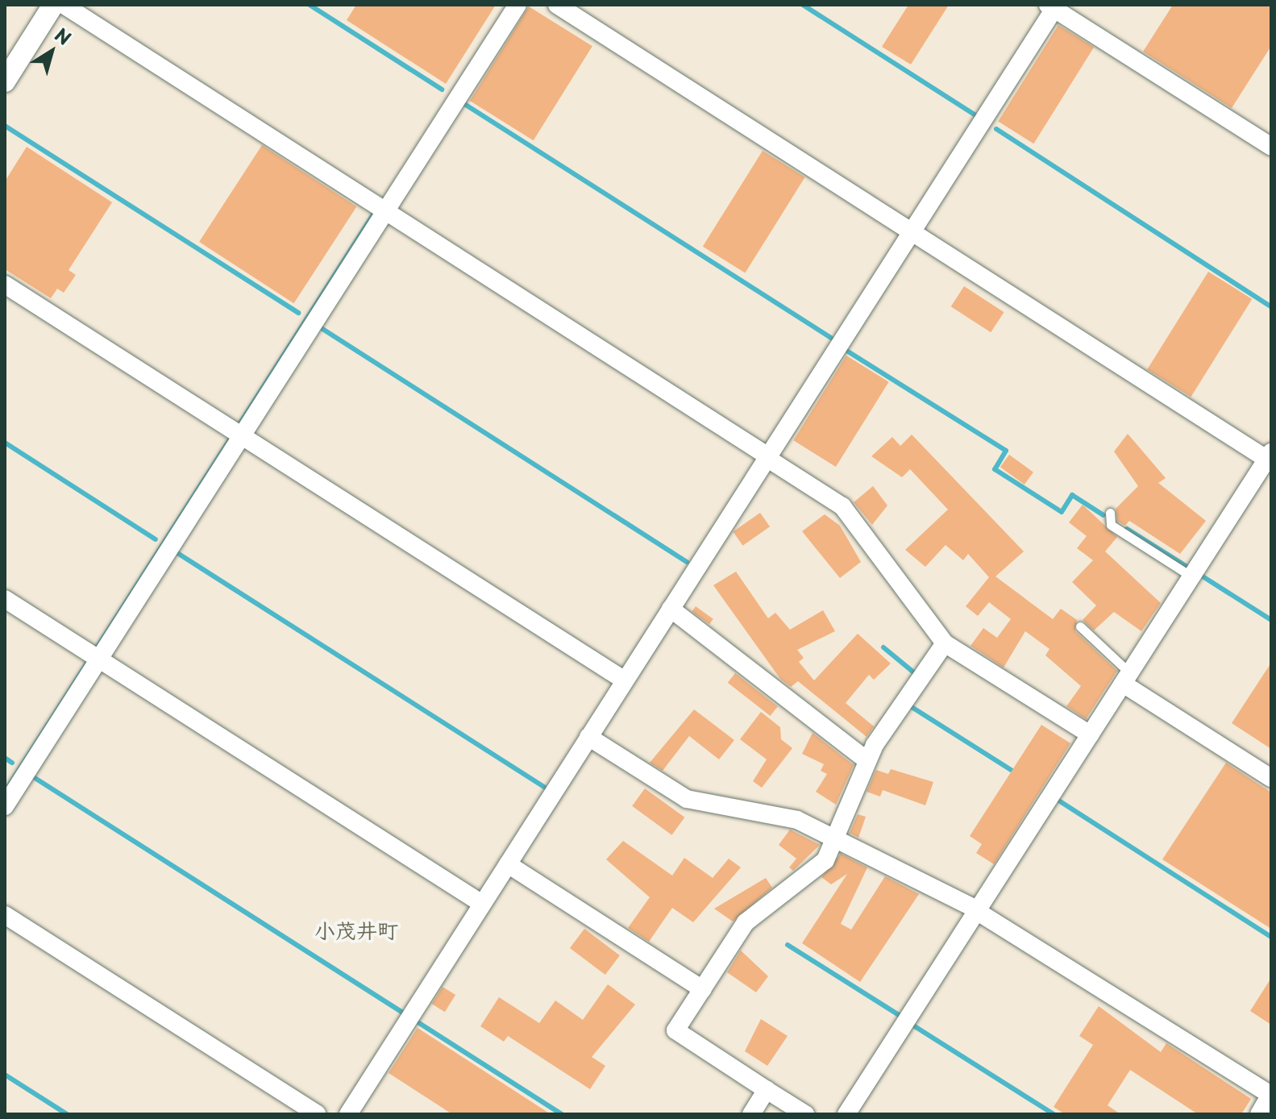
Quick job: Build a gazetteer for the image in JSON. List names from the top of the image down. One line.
{"districts":["小茂井町"],"north":"top right"}
